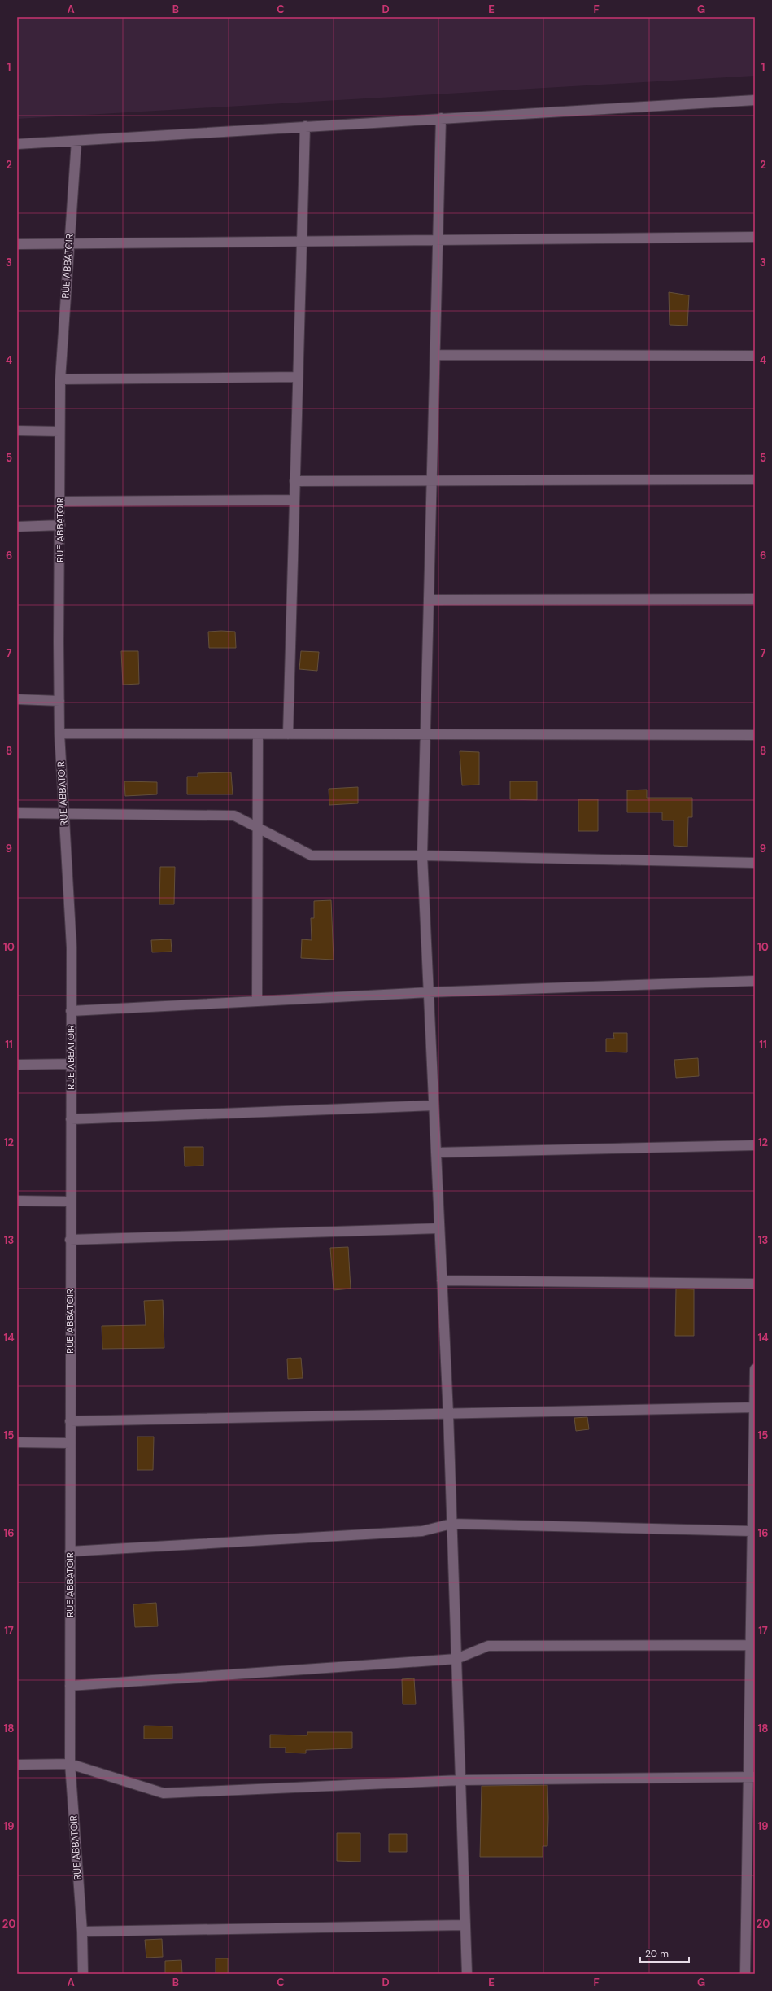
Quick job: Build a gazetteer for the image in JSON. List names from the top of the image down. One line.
{"streets":{"street":["RUE ABBATOIR"]},"scale_bar":"20 m","grid":{"columns":["A","B","C","D","E","F","G"],"rows":["1","2","3","4","5","6","7","8","9","10","11","12","13","14","15","16","17","18","19","20"]}}
